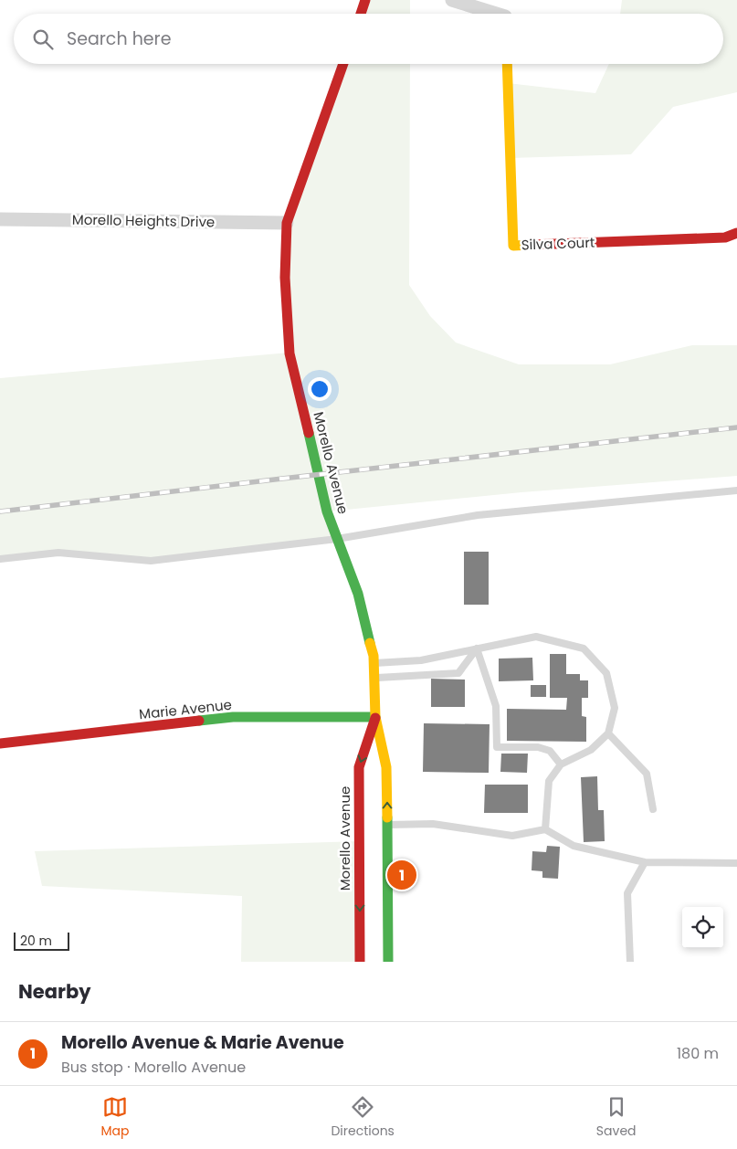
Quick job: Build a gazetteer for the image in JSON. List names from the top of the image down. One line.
{"streets":{"street":["Morello Heights Drive","Silva Court","Morello Avenue","Marie Avenue"]},"crossings":[["Morello Heights Drive","Morello Avenue"],["Morello Avenue","Marie Avenue"]],"scale_bar":"20 m","page":{"search":"Search here","pins":"1","scale":"20 m","heading":"Nearby","list":[{"mark":"1","name":"Morello Avenue & Marie Avenue","note":"Bus stop · Morello Avenue","value":"180 m"}],"nav":["Map","Directions","Saved"]}}
